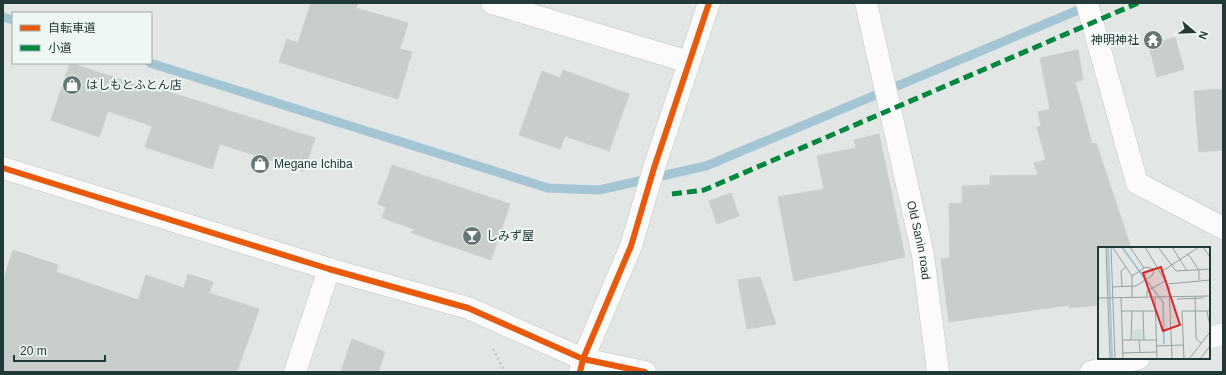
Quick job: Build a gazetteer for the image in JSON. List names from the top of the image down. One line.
{"streets":{"street":["Old Sanin road"]},"places":{"temple":["神明神社"],"shop":["はしもとふとん店","Megane Ichiba"],"bar":["しみず屋"]},"legend":["自転車道","小道"],"scale_bar":"20 m","north":"right"}
